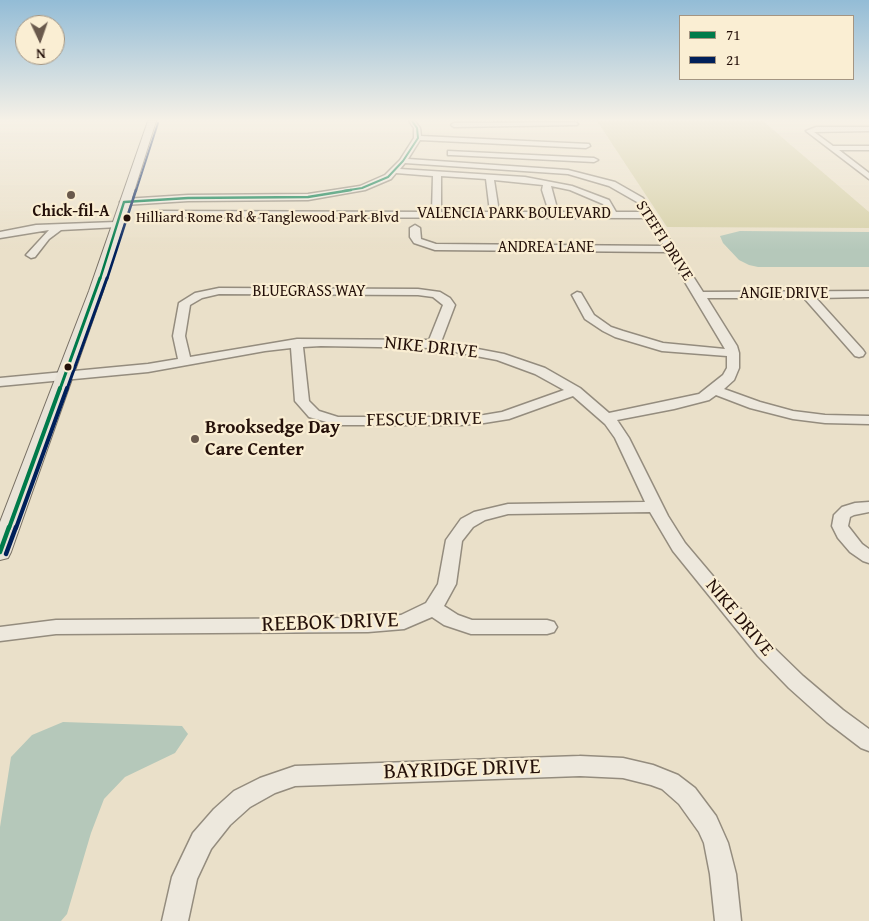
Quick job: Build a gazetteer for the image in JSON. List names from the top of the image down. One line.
{"streets":{"street":["VALENCIA PARK BOULEVARD","STEFFI DRIVE","ANDREA LANE","BLUEGRASS WAY","ANGIE DRIVE","NIKE DRIVE","FESCUE DRIVE","REEBOK DRIVE","BAYRIDGE DRIVE"]},"crossings":[["VALENCIA PARK BOULEVARD","STEFFI DRIVE"],["STEFFI DRIVE","ANDREA LANE"],["STEFFI DRIVE","ANGIE DRIVE"],["BLUEGRASS WAY","NIKE DRIVE"],["NIKE DRIVE","FESCUE DRIVE"]],"places":["Chick-fil-A","Hilliard Rome Rd & Tanglewood Park Blvd","Brooksedge Day Care Center"],"lines":["transit line 71","transit line 21"],"legend":["71","21"],"north":"bottom"}
